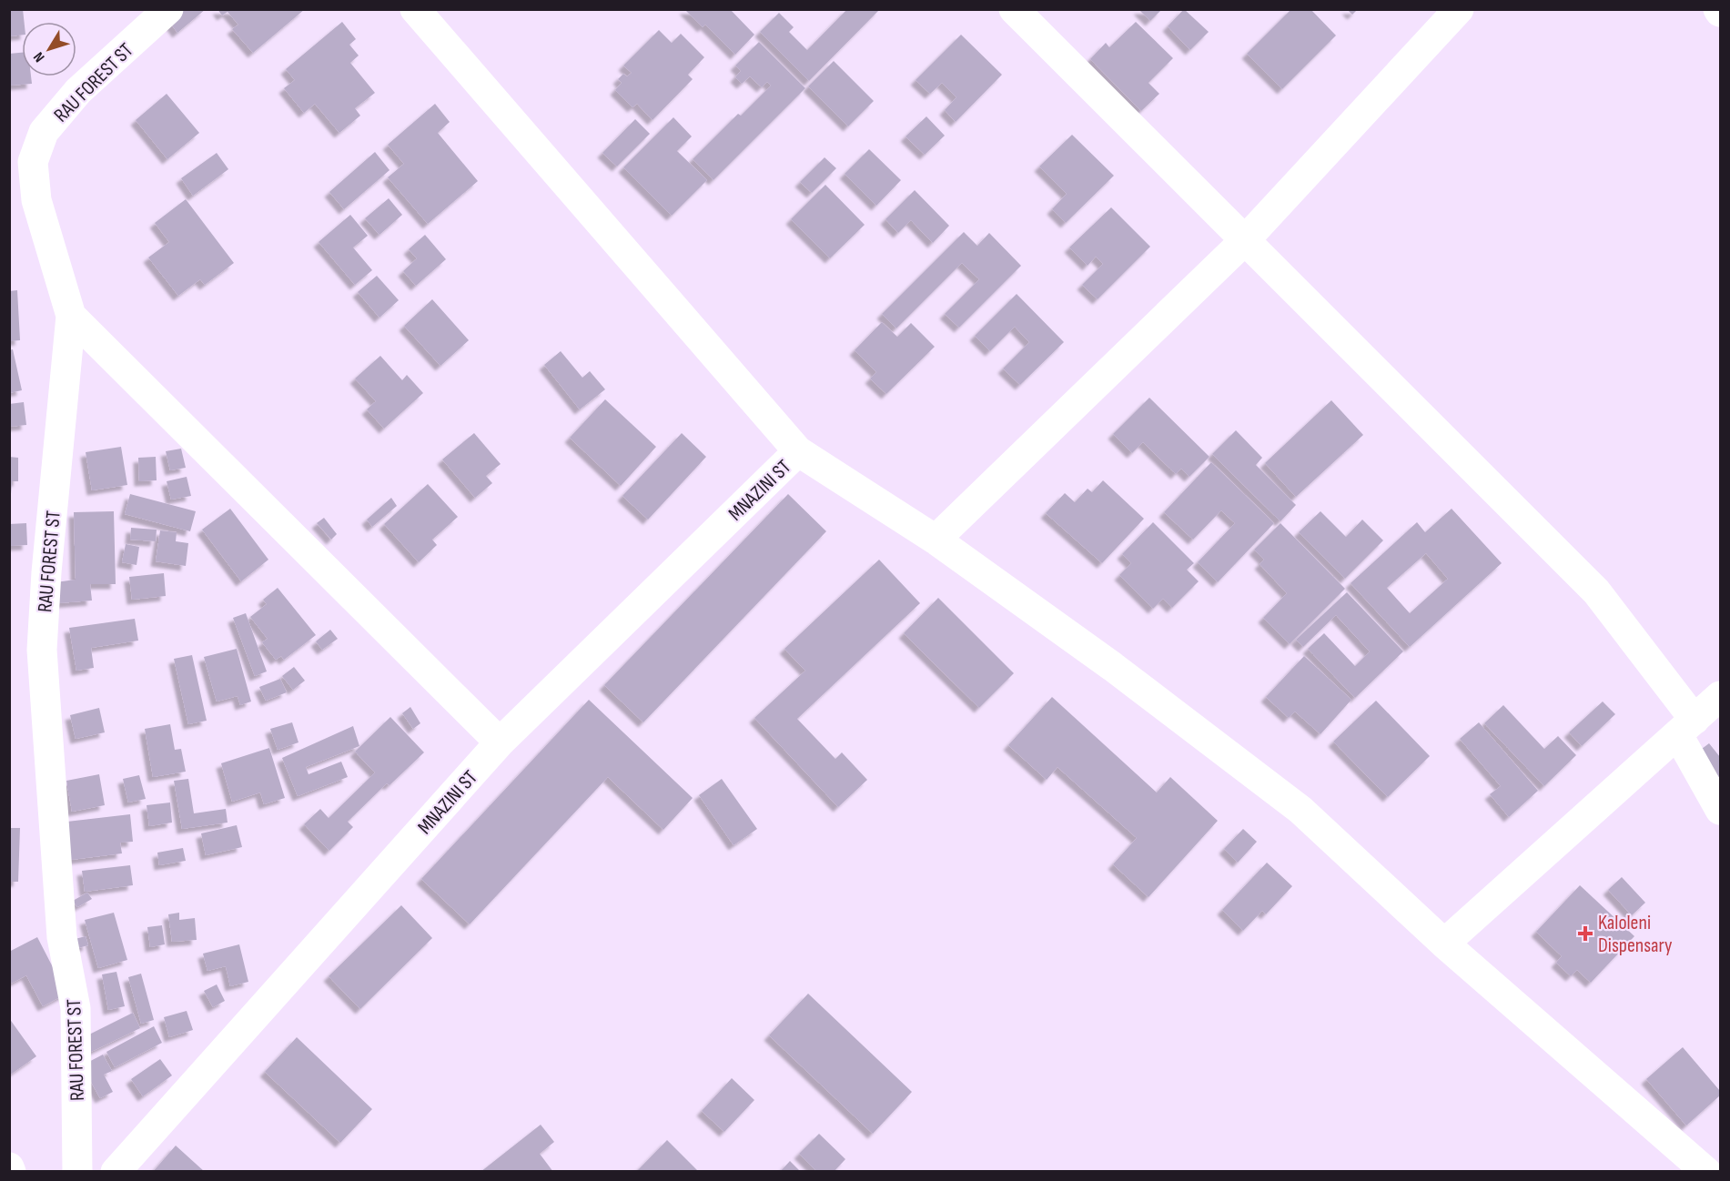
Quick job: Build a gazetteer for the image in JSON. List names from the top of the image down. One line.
{"streets":{"street":["RAU FOREST ST","MNAZINI ST"]},"places":{"health":["Kaloleni Dispensary"]},"north":"bottom left"}
